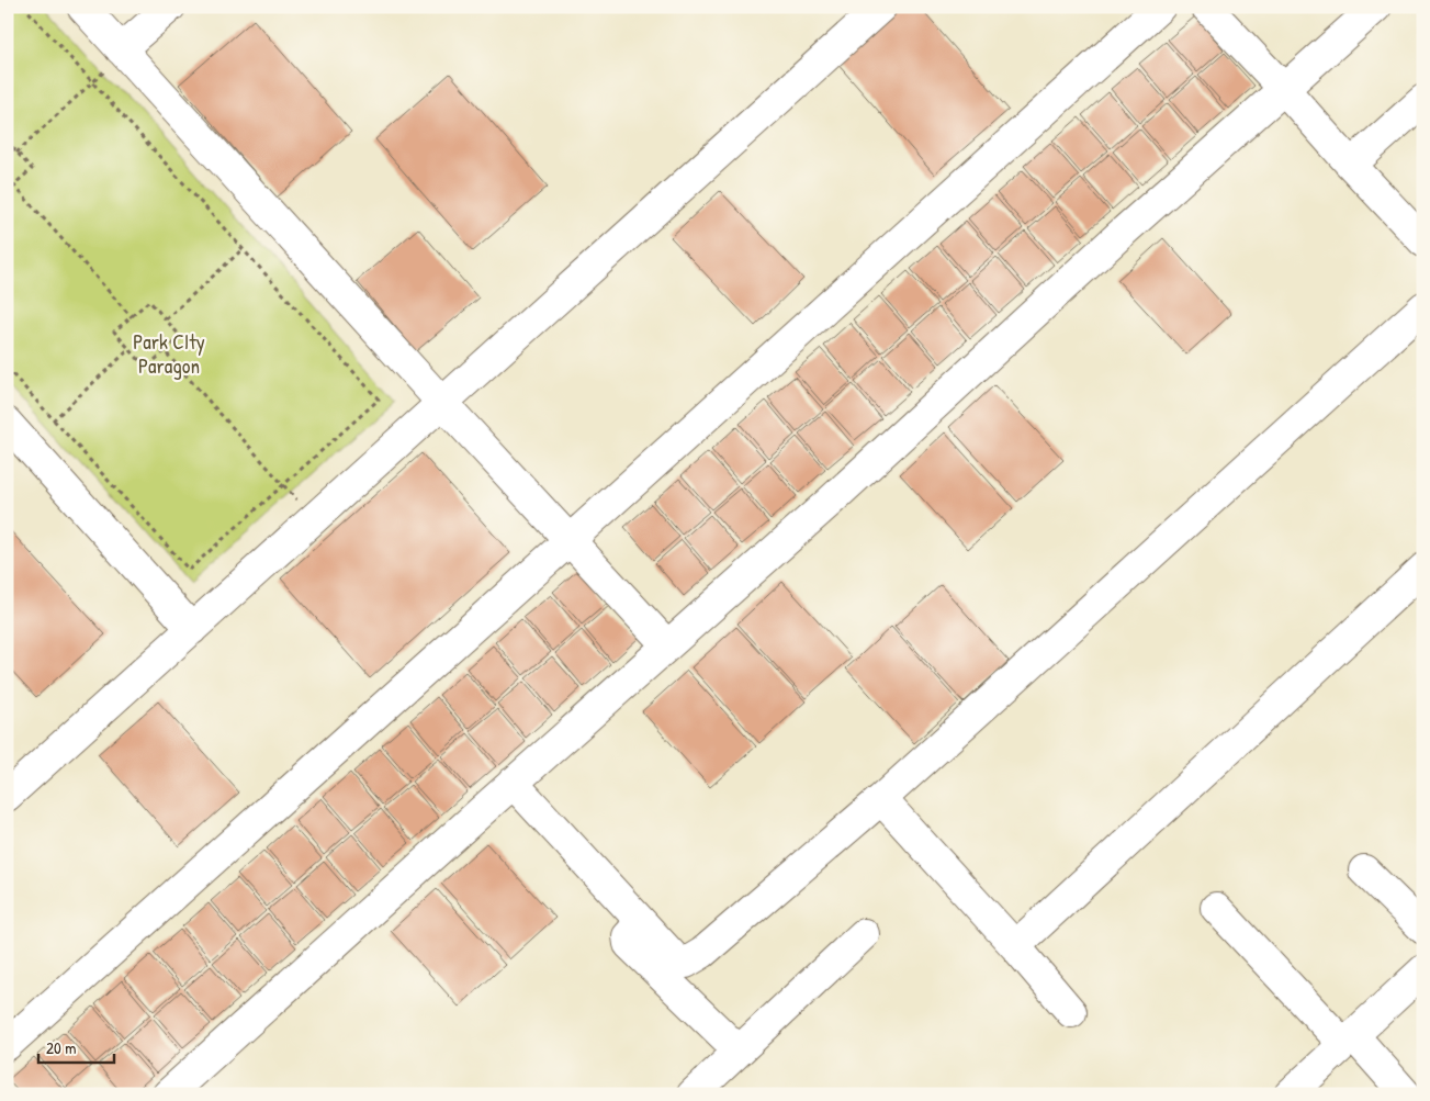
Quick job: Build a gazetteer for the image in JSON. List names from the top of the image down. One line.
{"parks":["Park CIty Paragon"],"scale_bar":"20 m"}
